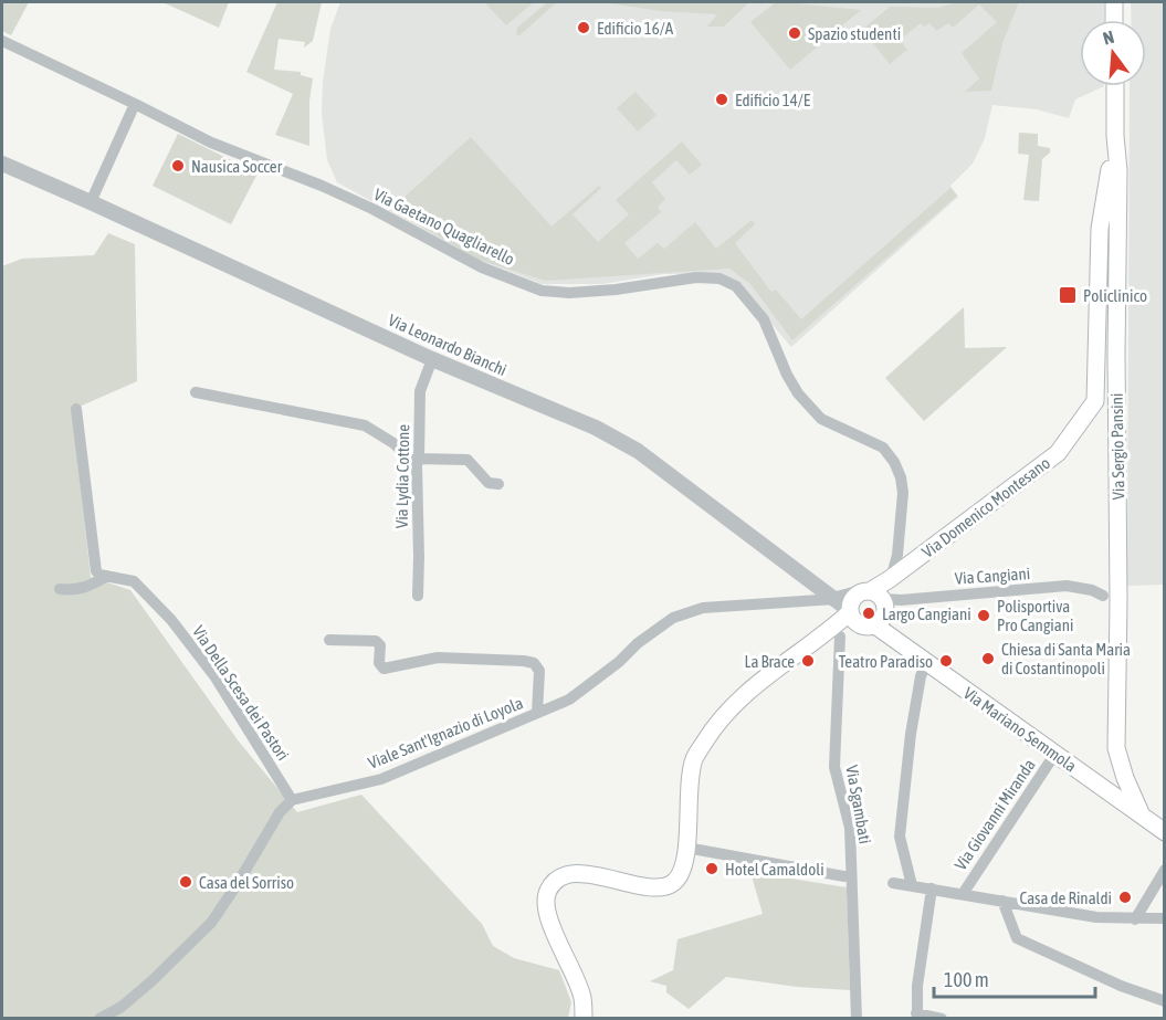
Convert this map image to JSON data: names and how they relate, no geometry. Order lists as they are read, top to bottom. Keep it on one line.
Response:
{"streets":{"main road":["Via Sergio Pansini","Via Domenico Montesano","Via Mariano Semmola"],"street":["Via Gaetano Quagliarello","Via Leonardo Bianchi","Via Lydia Cottone","Via Cangiani","Via Della Scesa dei Pastori","Viale Sant'Ignazio di Loyola","Via Sgambati","Via Giovanni Miranda"]},"crossings":[["Via Gaetano Quagliarello","Via Domenico Montesano"],["Via Leonardo Bianchi","Via Lydia Cottone"],["Via Leonardo Bianchi","Via Domenico Montesano"],["Via Leonardo Bianchi","Via Cangiani"],["Via Leonardo Bianchi","Via Mariano Semmola"],["Via Leonardo Bianchi","Viale Sant'Ignazio di Loyola"],["Via Sergio Pansini","Via Domenico Montesano"],["Via Sergio Pansini","Via Mariano Semmola"],["Via Domenico Montesano","Via Cangiani"],["Via Domenico Montesano","Via Mariano Semmola"],["Via Domenico Montesano","Viale Sant'Ignazio di Loyola"],["Via Cangiani","Via Mariano Semmola"],["Via Della Scesa dei Pastori","Viale Sant'Ignazio di Loyola"],["Via Mariano Semmola","Via Giovanni Miranda"]],"places":{"other":["Edificio 16/A","Spazio studenti","Edificio 14/E","Nausica Soccer","Largo Cangiani","Polisportiva Pro Cangiani","Chiesa di Santa Maria di Costantinopoli","La Brace","Teatro Paradiso","Hotel Camaldoli","Casa del Sorriso","Casa de Rinaldi"],"transit":["Policlinico"]},"scale_bar":"100 m","north":"top"}
